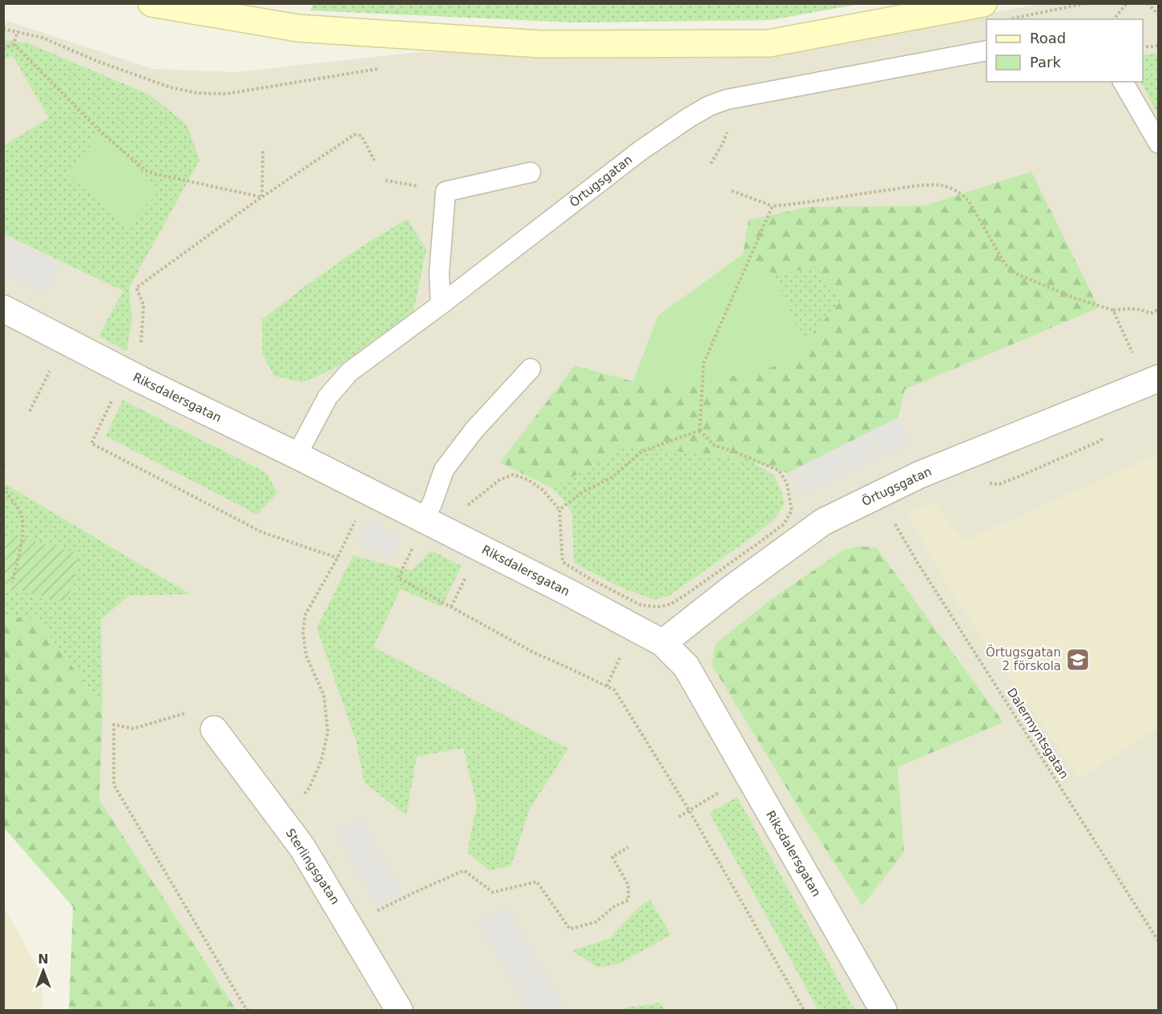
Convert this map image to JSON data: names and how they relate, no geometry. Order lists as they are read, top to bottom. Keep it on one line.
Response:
{"streets":{"street":["Örtugsgatan","Riksdalersgatan","Sterlingsgatan"],"path":["Dalermyntsgatan"]},"crossings":[["Örtugsgatan","Riksdalersgatan"]],"places":{"school or university":["Örtugsgatan 2 förskola"]},"legend":["Road","Park"],"north":"top"}
